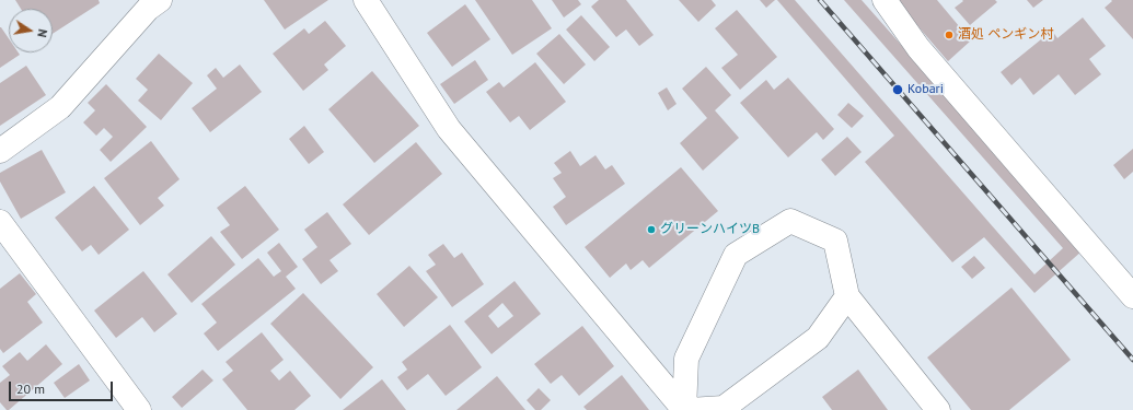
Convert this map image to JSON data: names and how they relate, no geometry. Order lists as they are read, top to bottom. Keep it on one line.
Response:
{"places":["酒処 ペンギン村","Kobari","グリーンハイツB"],"scale_bar":"20 m","north":"right"}
